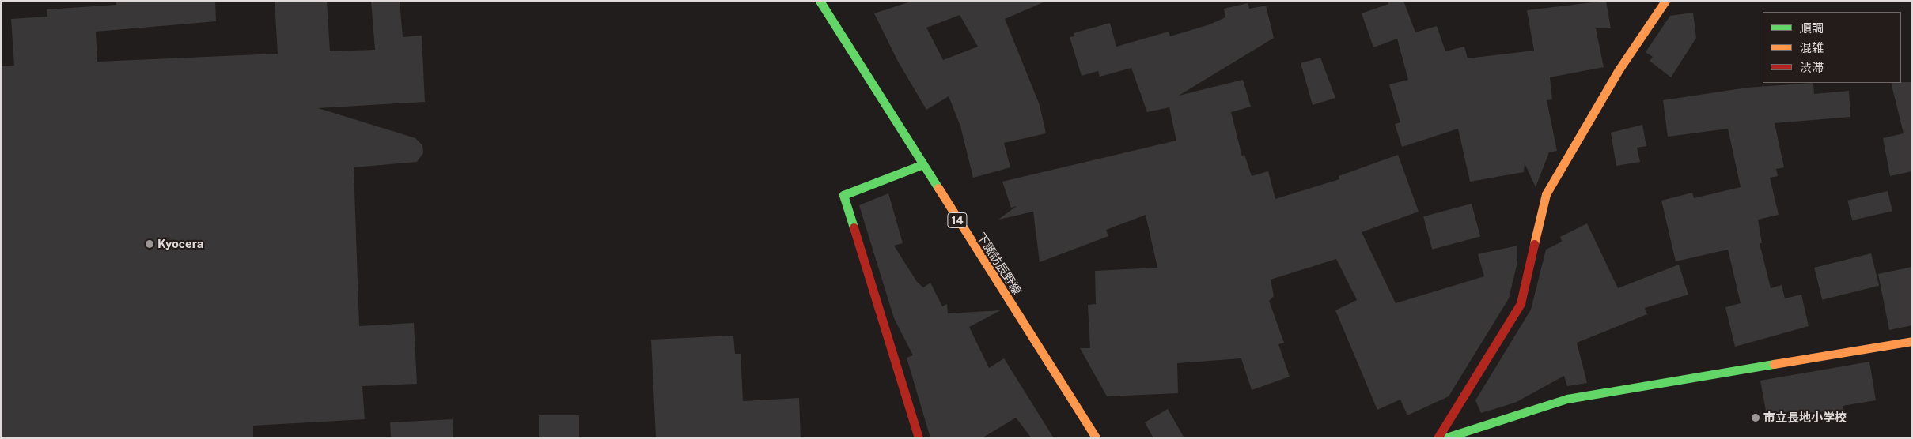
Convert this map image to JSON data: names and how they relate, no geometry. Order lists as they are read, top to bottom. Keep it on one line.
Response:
{"streets":{"street":["14","下諏訪辰野線"]},"places":["Kyocera","市立長地小学校"],"legend":["順調","混雑","渋滞"]}
